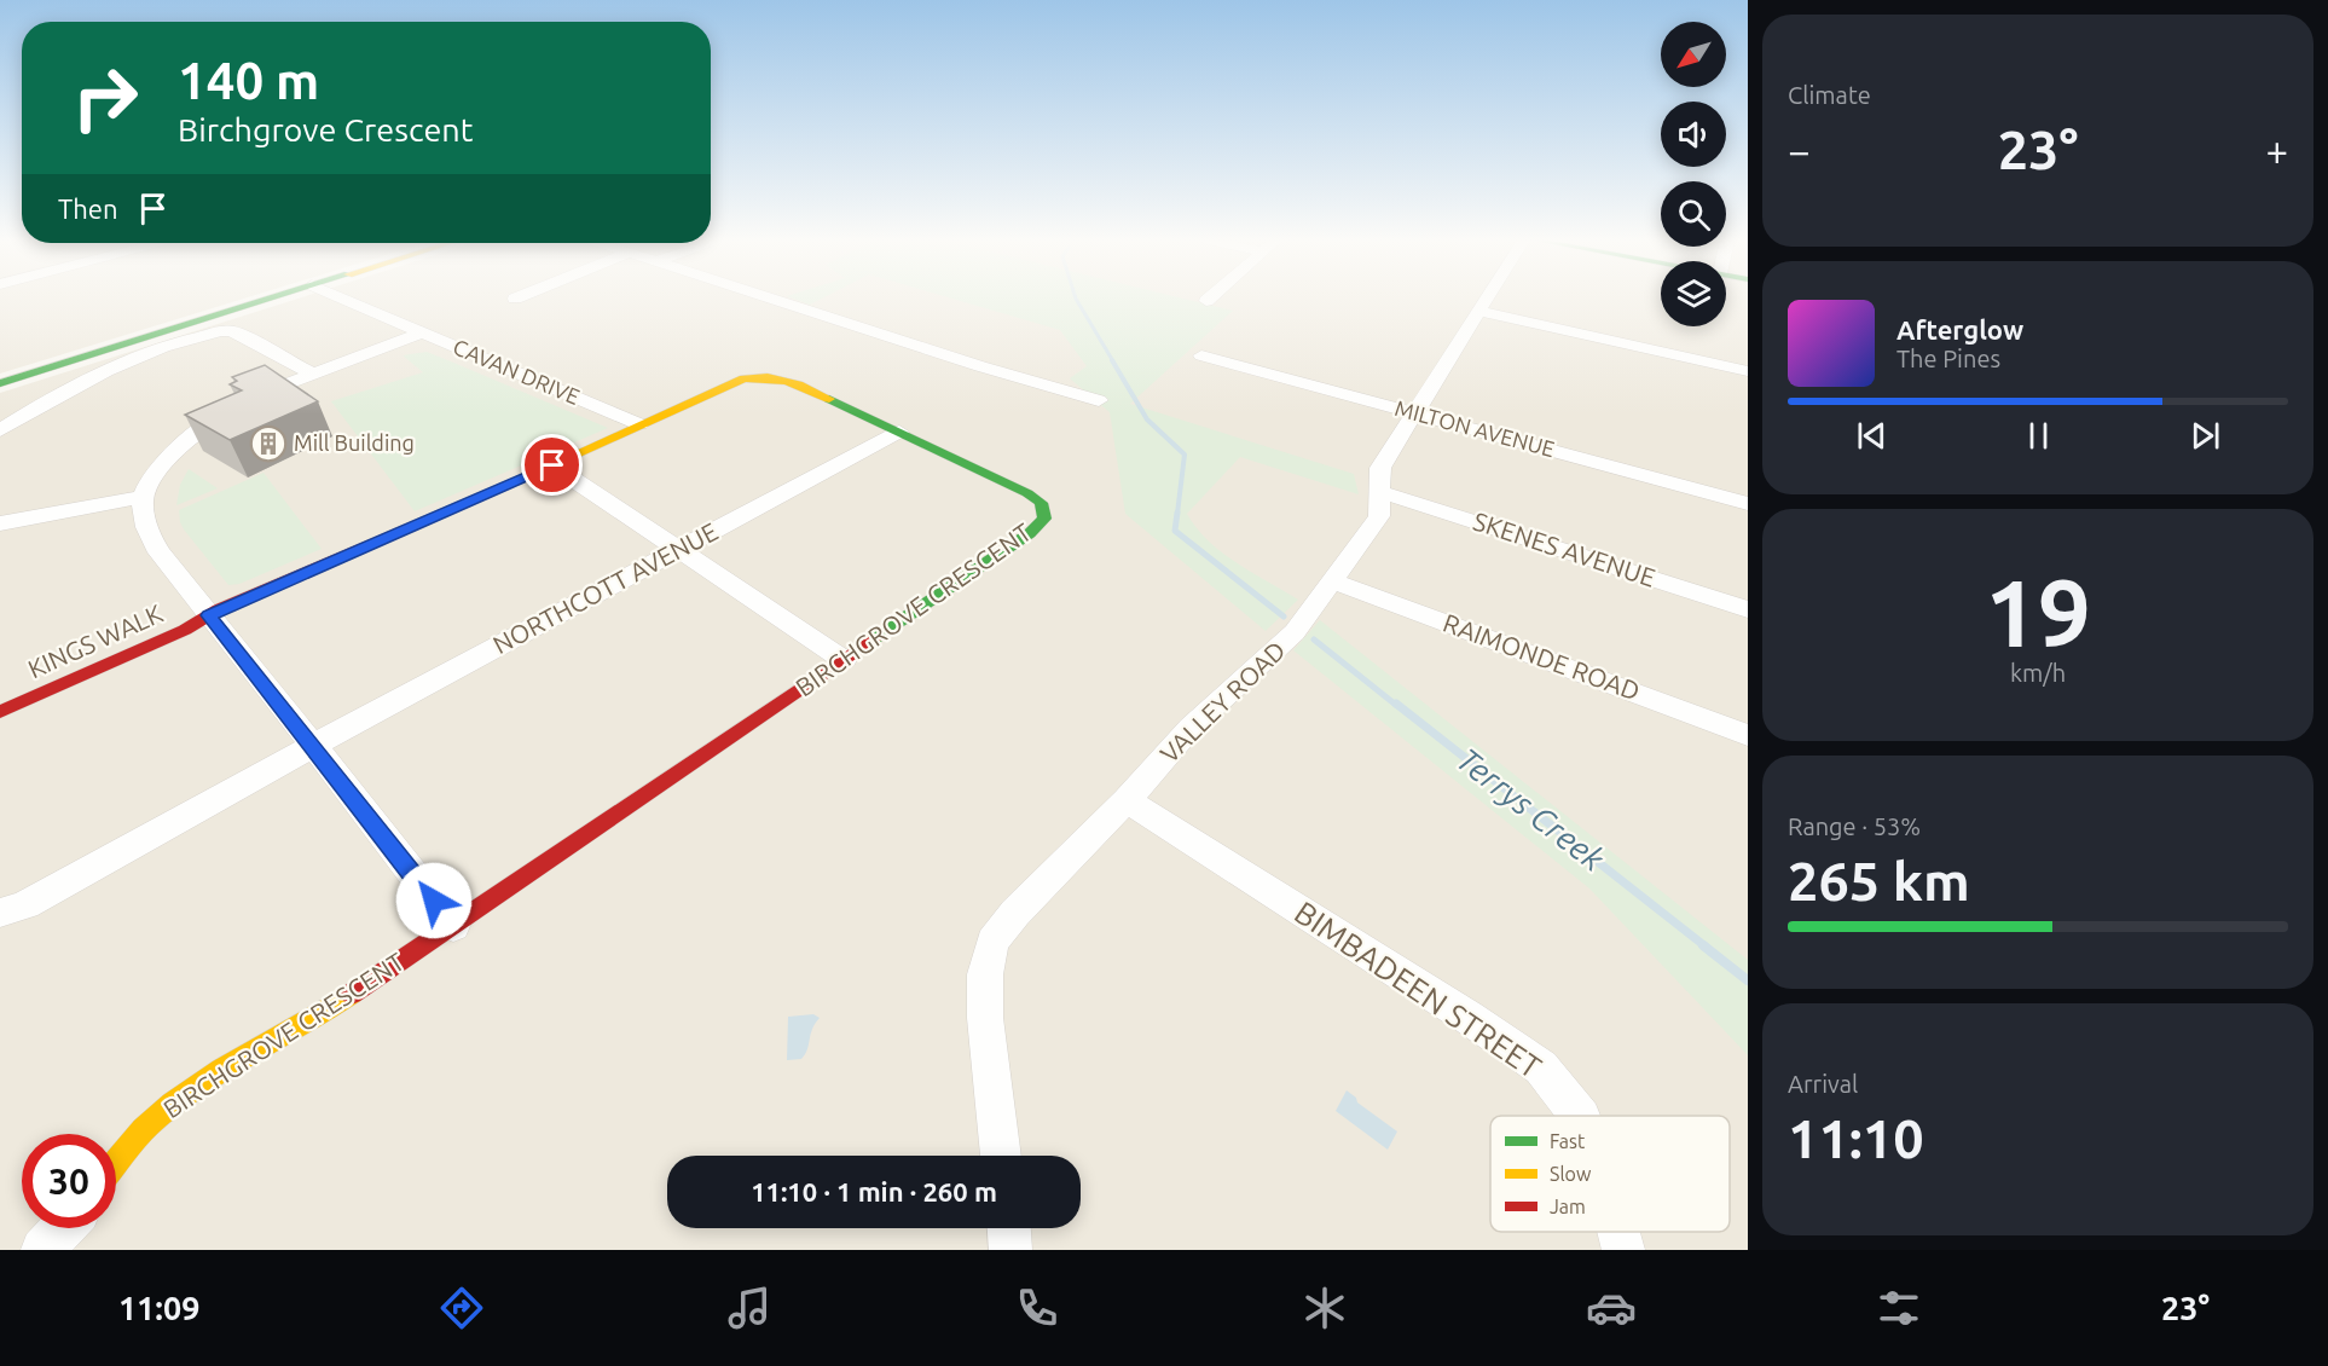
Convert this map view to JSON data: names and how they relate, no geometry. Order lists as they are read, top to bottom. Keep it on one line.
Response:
{"streets":{"street":["CAVAN DRIVE","MILTON AVENUE","SKENES AVENUE","NORTHCOTT AVENUE","BIRCHGROVE CRESCENT","KINGS WALK","RAIMONDE ROAD","VALLEY ROAD","BIMBADEEN STREET"]},"crossings":[["CAVAN DRIVE","BIRCHGROVE CRESCENT"],["MILTON AVENUE","VALLEY ROAD"],["SKENES AVENUE","VALLEY ROAD"],["NORTHCOTT AVENUE","BIRCHGROVE CRESCENT"],["BIRCHGROVE CRESCENT","KINGS WALK"],["RAIMONDE ROAD","VALLEY ROAD"],["VALLEY ROAD","BIMBADEEN STREET"]],"water":["Terrys Creek"],"places":{"building":["Mill Building"]},"legend":["Fast","Slow","Jam"],"north":"bottom left","page":{"tile":["Climate",["19","km/h"],["Range · 53%","265 km"],["Arrival","11:10"]],"turn":["140 m","Birchgrove Crescent"],"heat":["−","23°","+"],"then":"Then","song":["Afterglow","The Pines"],"limit":"30","trip":"11:10 · 1 min · 260 m","tabs":["11:09","23°"]}}
